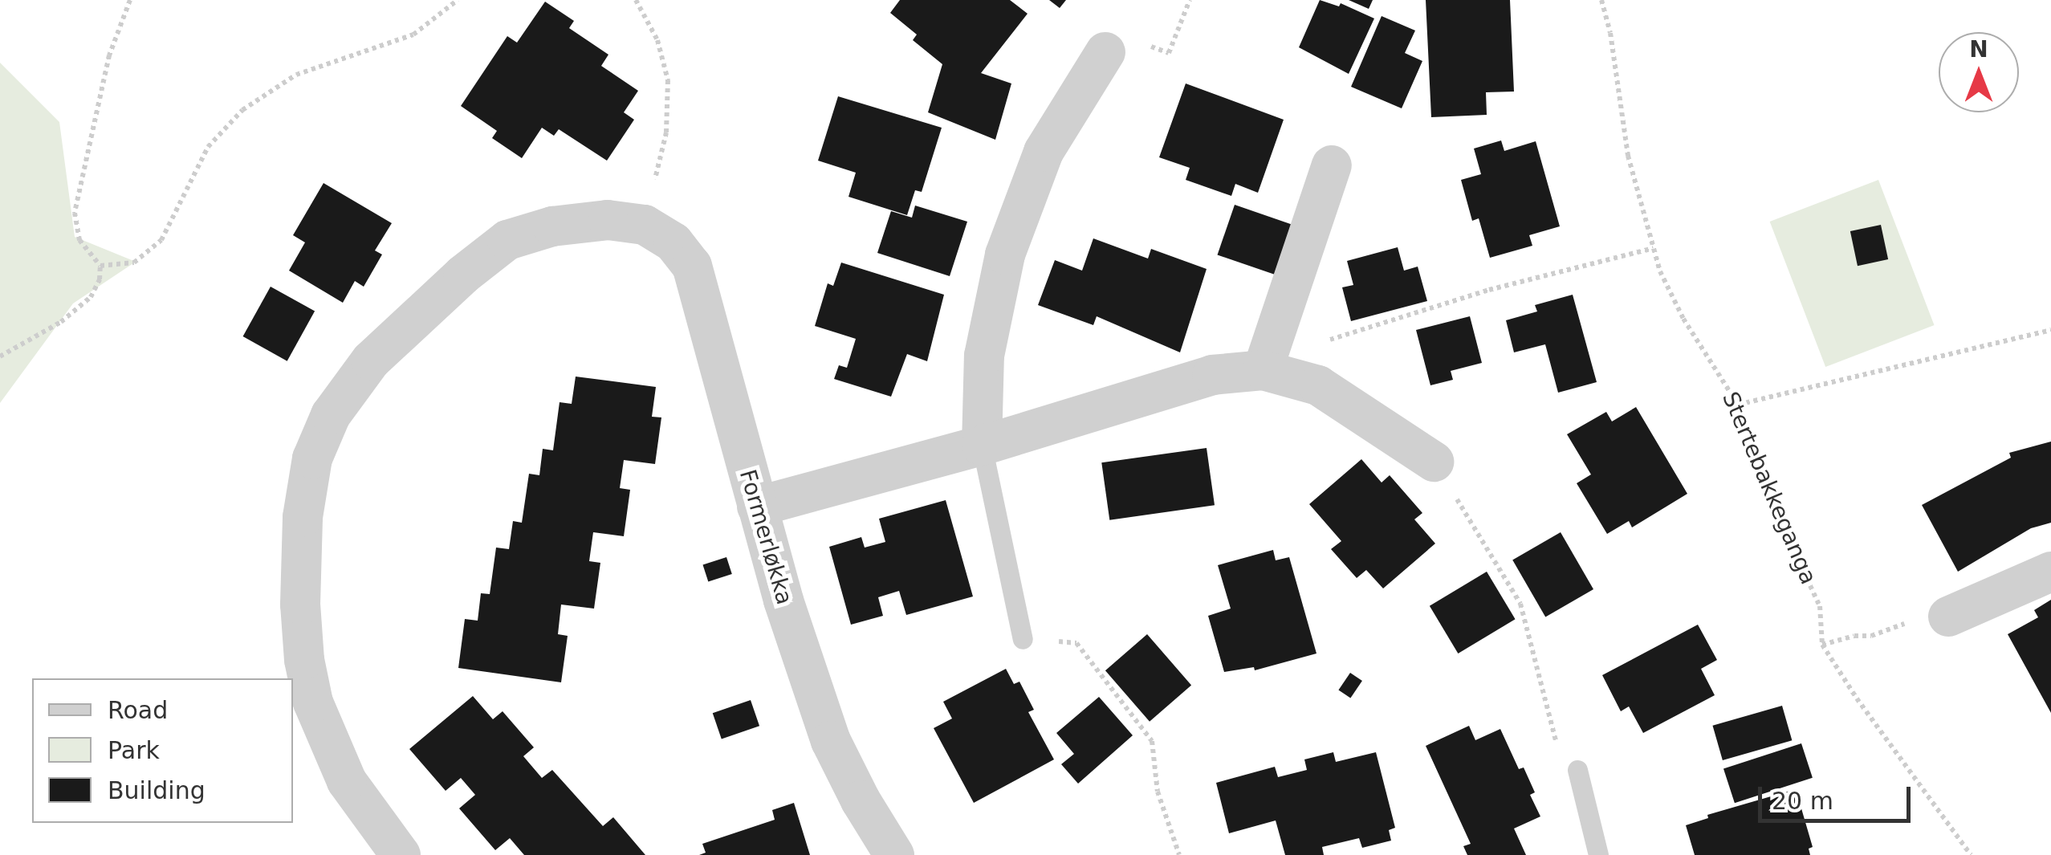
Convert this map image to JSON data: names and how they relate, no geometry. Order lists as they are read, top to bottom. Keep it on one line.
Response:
{"streets":{"street":["Formerløkka"],"path":["Stertebakkeganga"]},"legend":["Road","Park","Building"],"scale_bar":"20 m","north":"top"}
